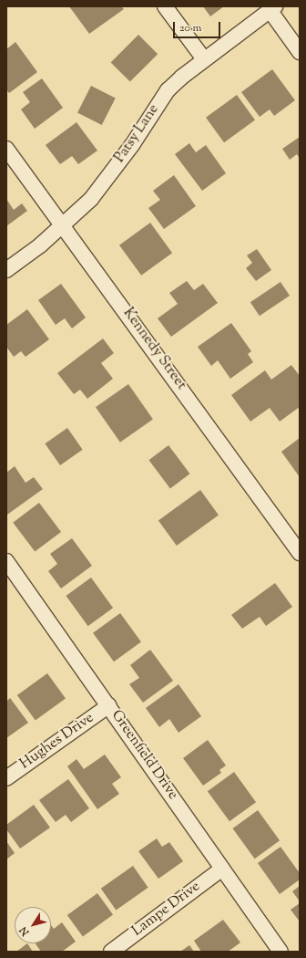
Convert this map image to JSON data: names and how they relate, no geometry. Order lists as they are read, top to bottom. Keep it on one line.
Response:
{"streets":{"street":["Patsy Lane","Kennedy Street","Hughes Drive","Greenfield Drive","Lampe Drive"]},"crossings":[["Patsy Lane","Kennedy Street"],["Hughes Drive","Greenfield Drive"],["Greenfield Drive","Lampe Drive"]],"scale_bar":"20 m","north":"bottom left"}
